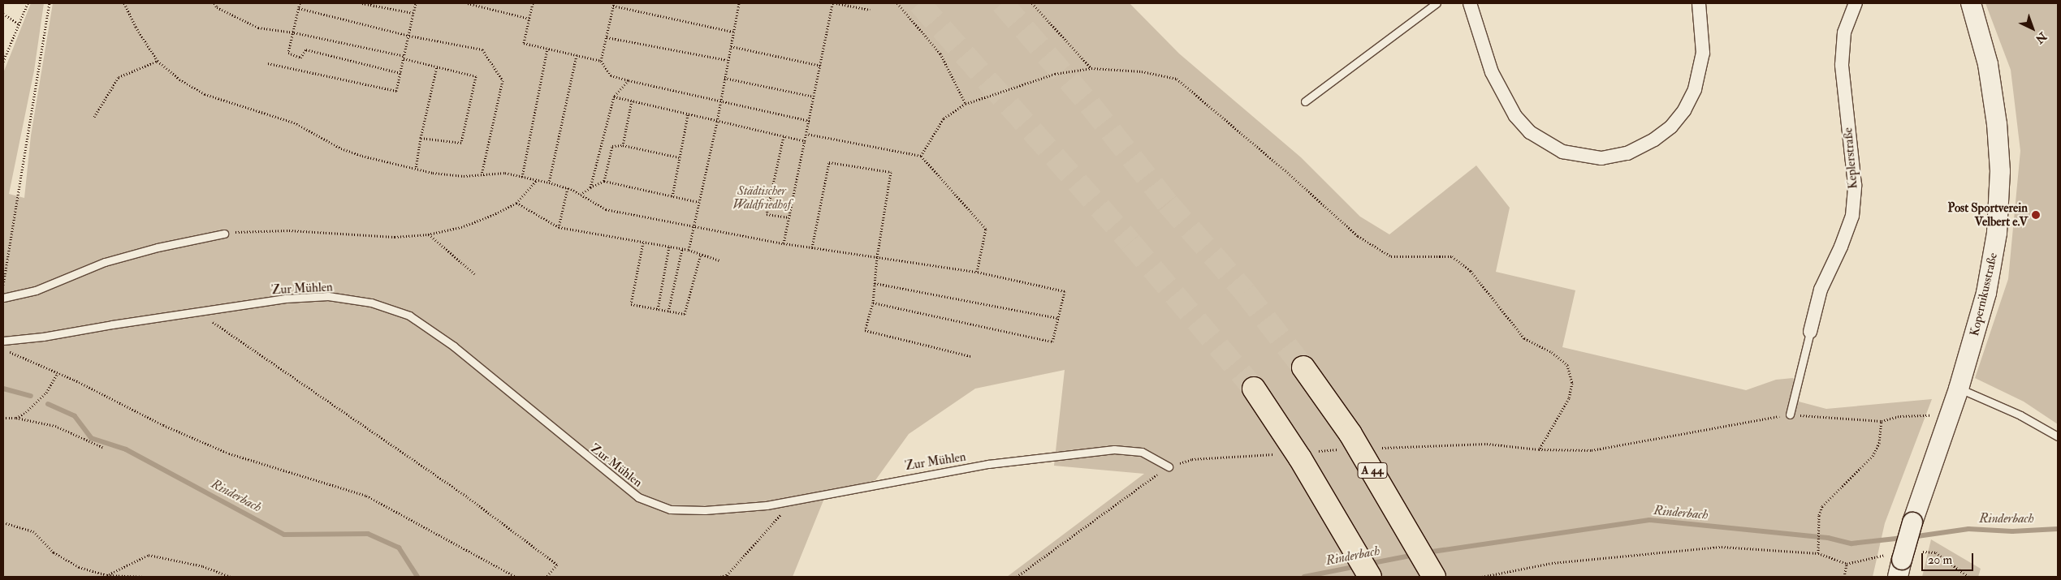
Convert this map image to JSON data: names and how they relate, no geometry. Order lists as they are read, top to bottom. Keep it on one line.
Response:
{"streets":{"highway":["A 44"],"street":["Keplerstraße","Kopernikusstraße"],"lane":["Zur Mühlen"]},"water":["Rinderbach"],"parks":["Städtischer Waldfriedhof"],"places":["Post Sportverein Velbert e.V"],"scale_bar":"20 m","north":"bottom right"}
